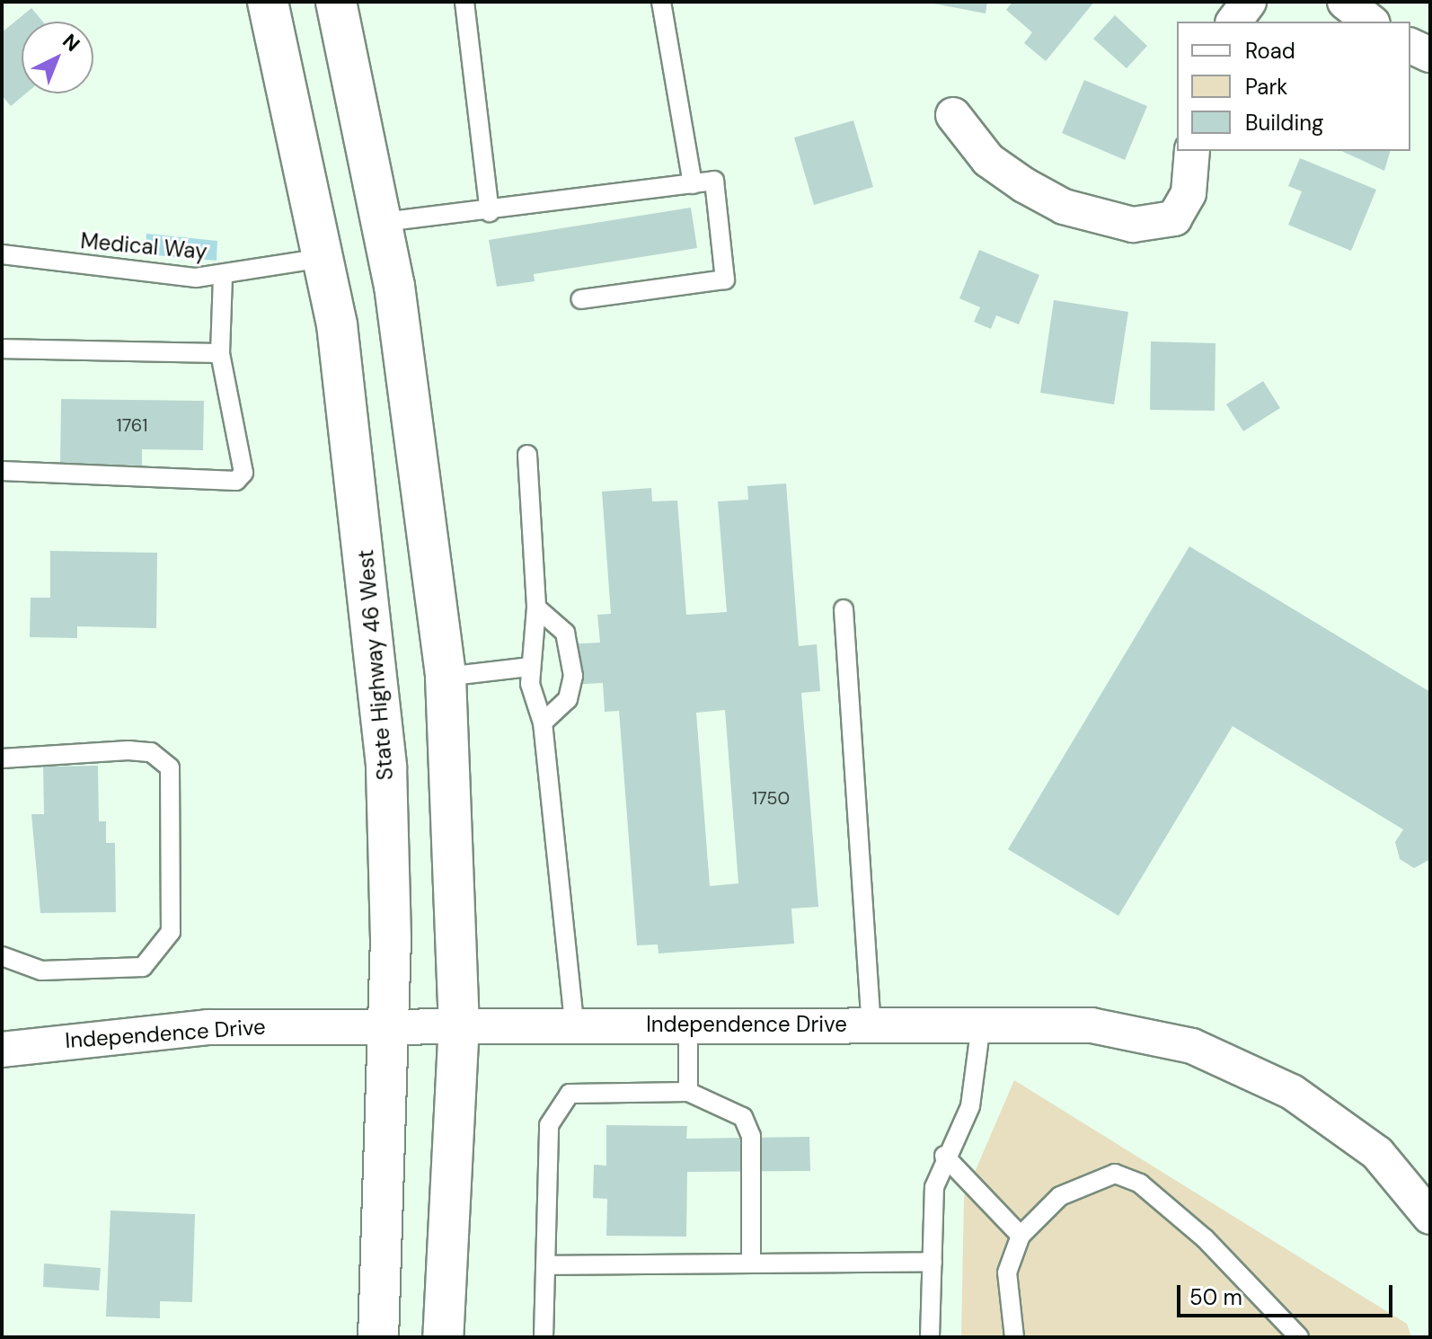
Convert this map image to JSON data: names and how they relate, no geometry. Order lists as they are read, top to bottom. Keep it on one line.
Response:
{"streets":{"main road":["State Highway 46 West"],"street":["Independence Drive"],"lane":["Medical Way"]},"crossings":[["Medical Way","State Highway 46 West"],["State Highway 46 West","Independence Drive"]],"house_numbers":["1761","1750"],"legend":["Road","Park","Building"],"scale_bar":"50 m","north":"top right"}
